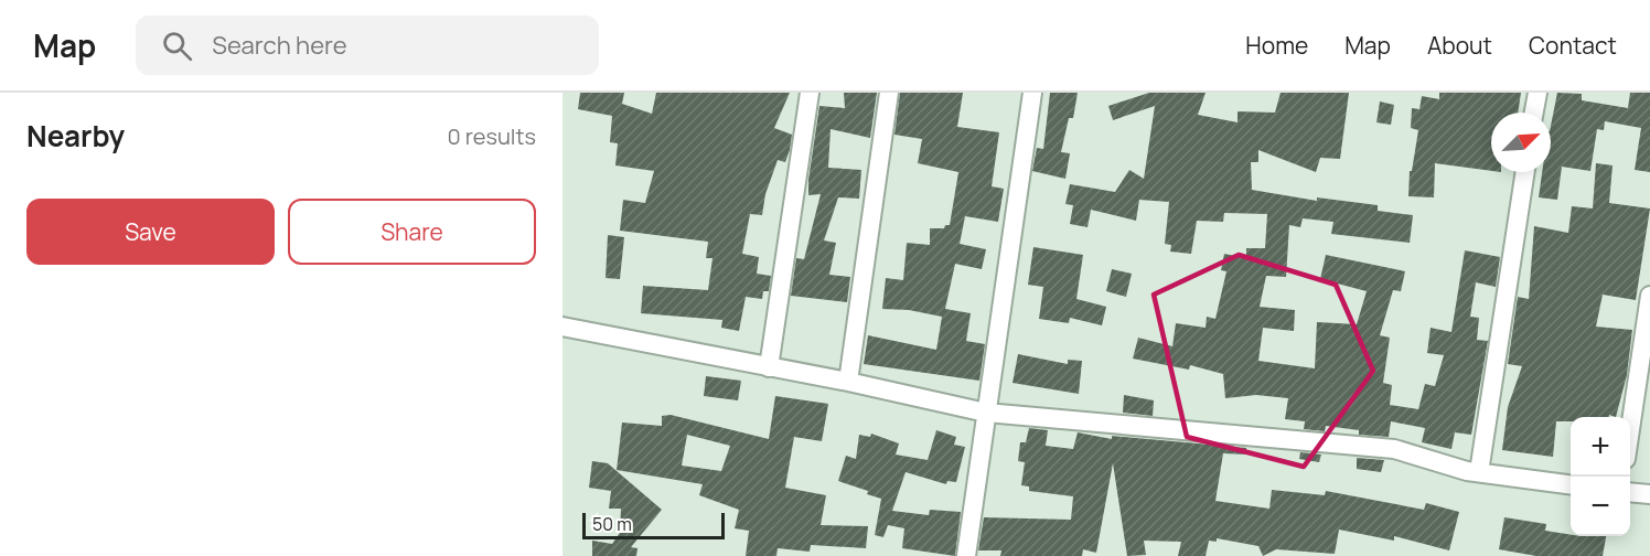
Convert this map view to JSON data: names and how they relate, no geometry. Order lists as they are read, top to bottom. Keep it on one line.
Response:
{"scale_bar":"50 m","north":"top right","page":{"header":"Map","search":"Search here","nav":["Home","Map","About","Contact"],"heading":["Nearby","0 results"],"buttons":["Save","Share"],"map_buttons":["+","−"],"scale":"50 m"}}
